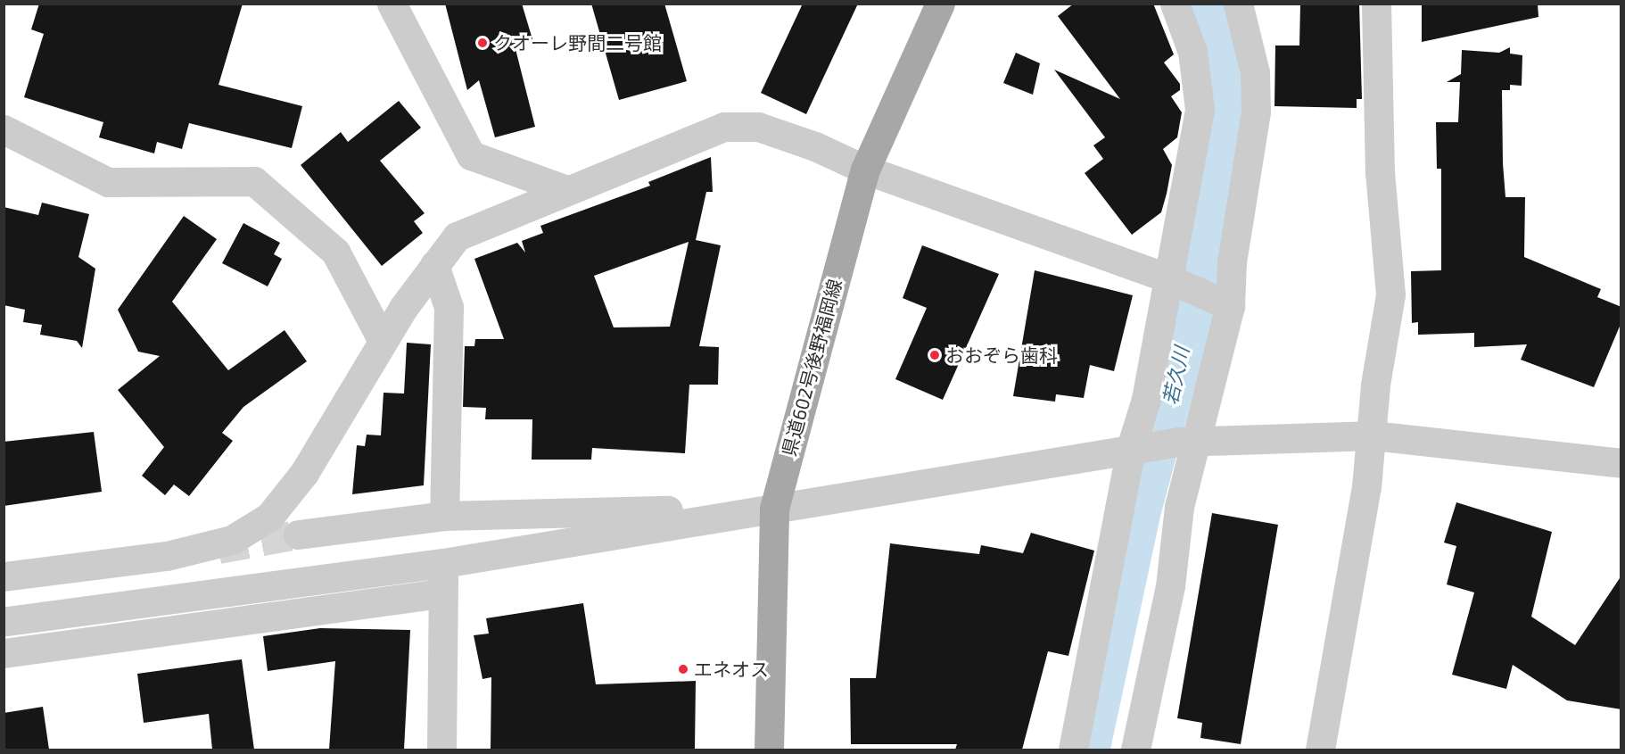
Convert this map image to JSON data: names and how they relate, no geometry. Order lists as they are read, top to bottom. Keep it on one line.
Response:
{"streets":{"main road":["県道602号後野福岡線"]},"water":["若久川"],"places":["クオーレ野間二号館","おおぞら歯科","エネオス"]}
